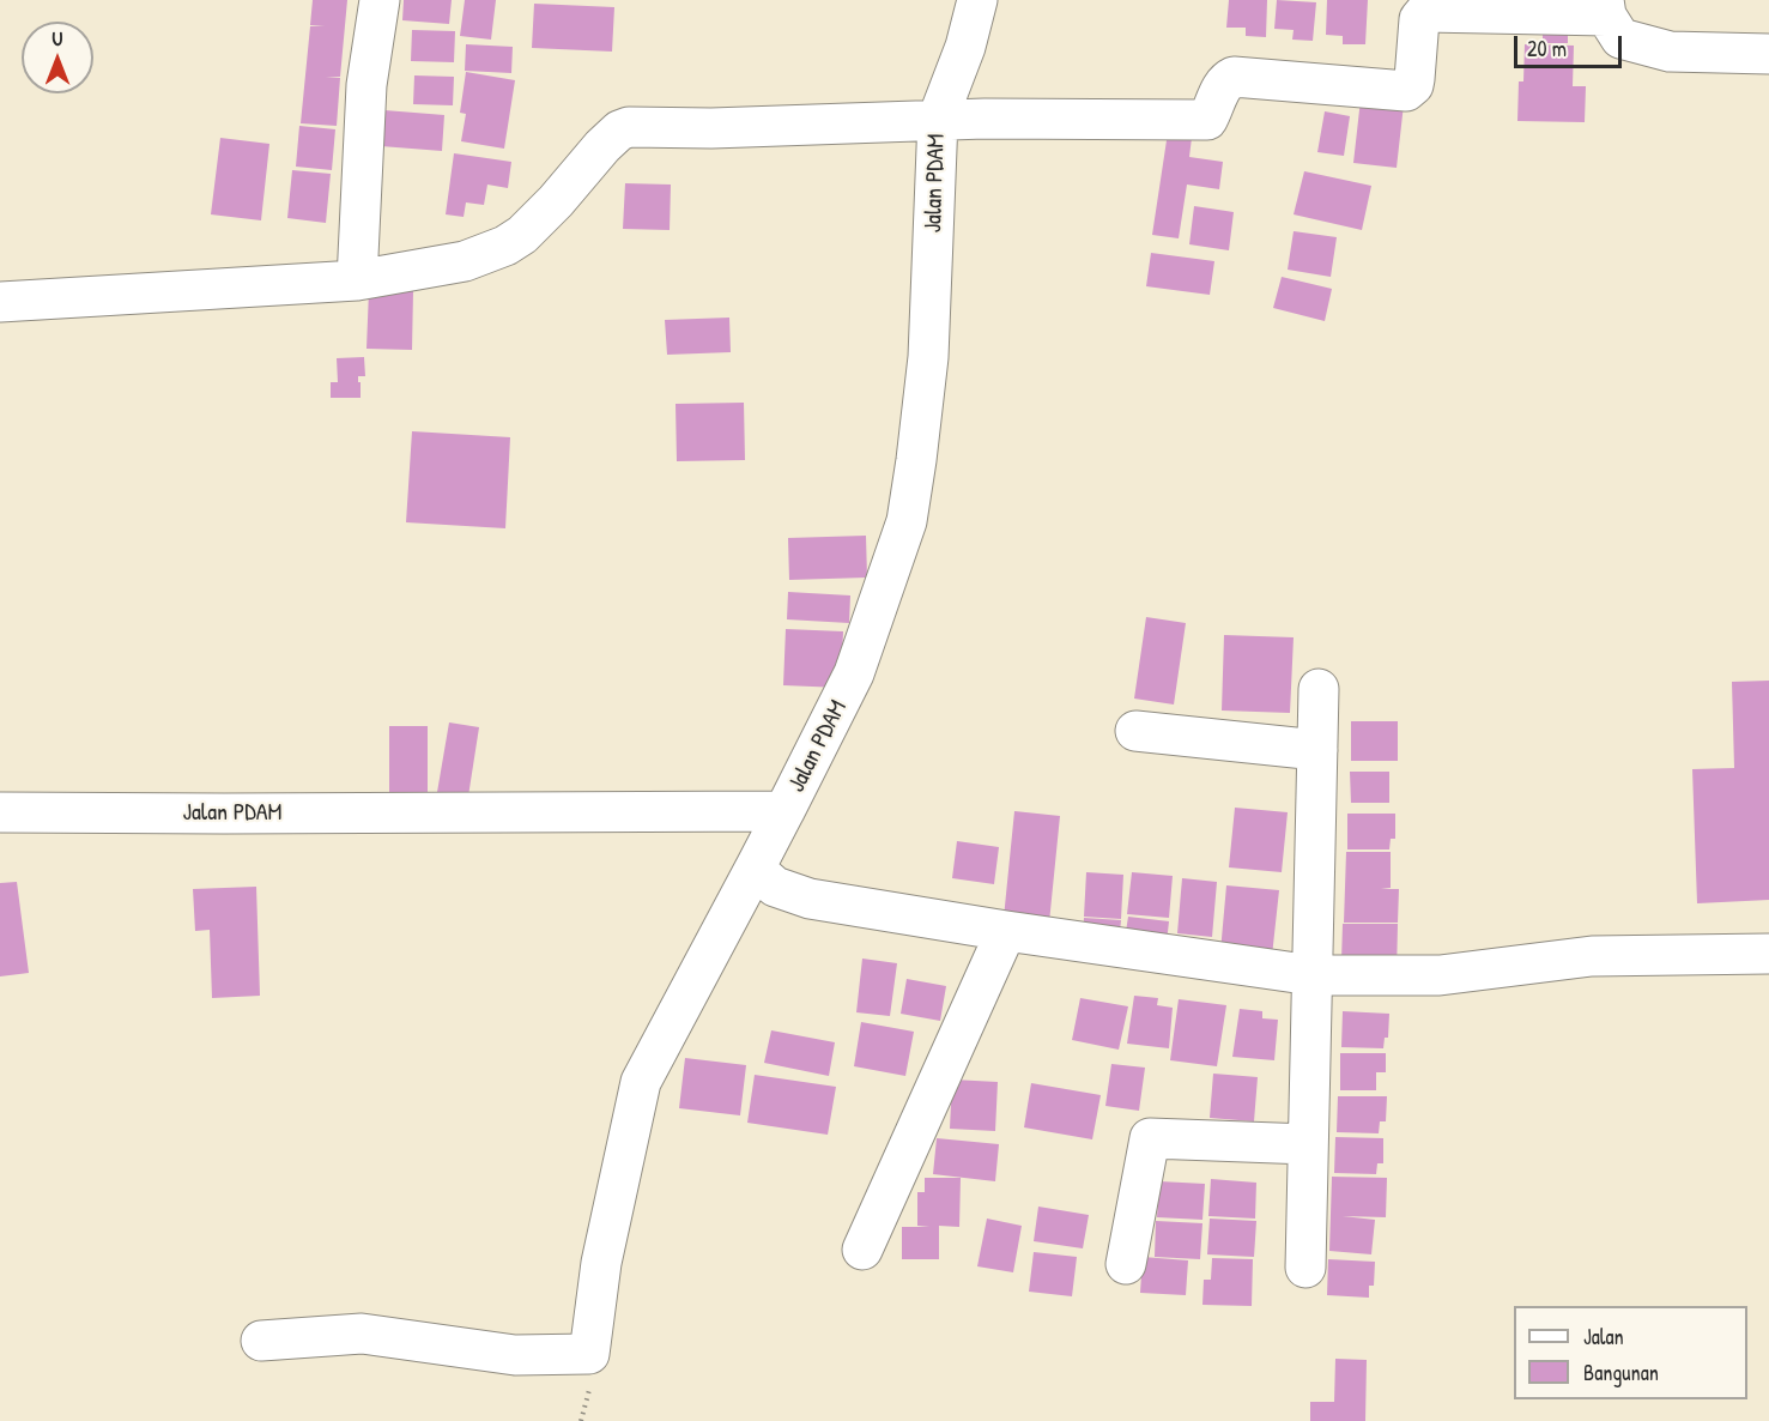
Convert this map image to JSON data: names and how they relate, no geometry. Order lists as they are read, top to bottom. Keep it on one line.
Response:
{"streets":{"street":["Jalan PDAM"]},"legend":["Jalan","Bangunan"],"scale_bar":"20 m","north":"top"}
